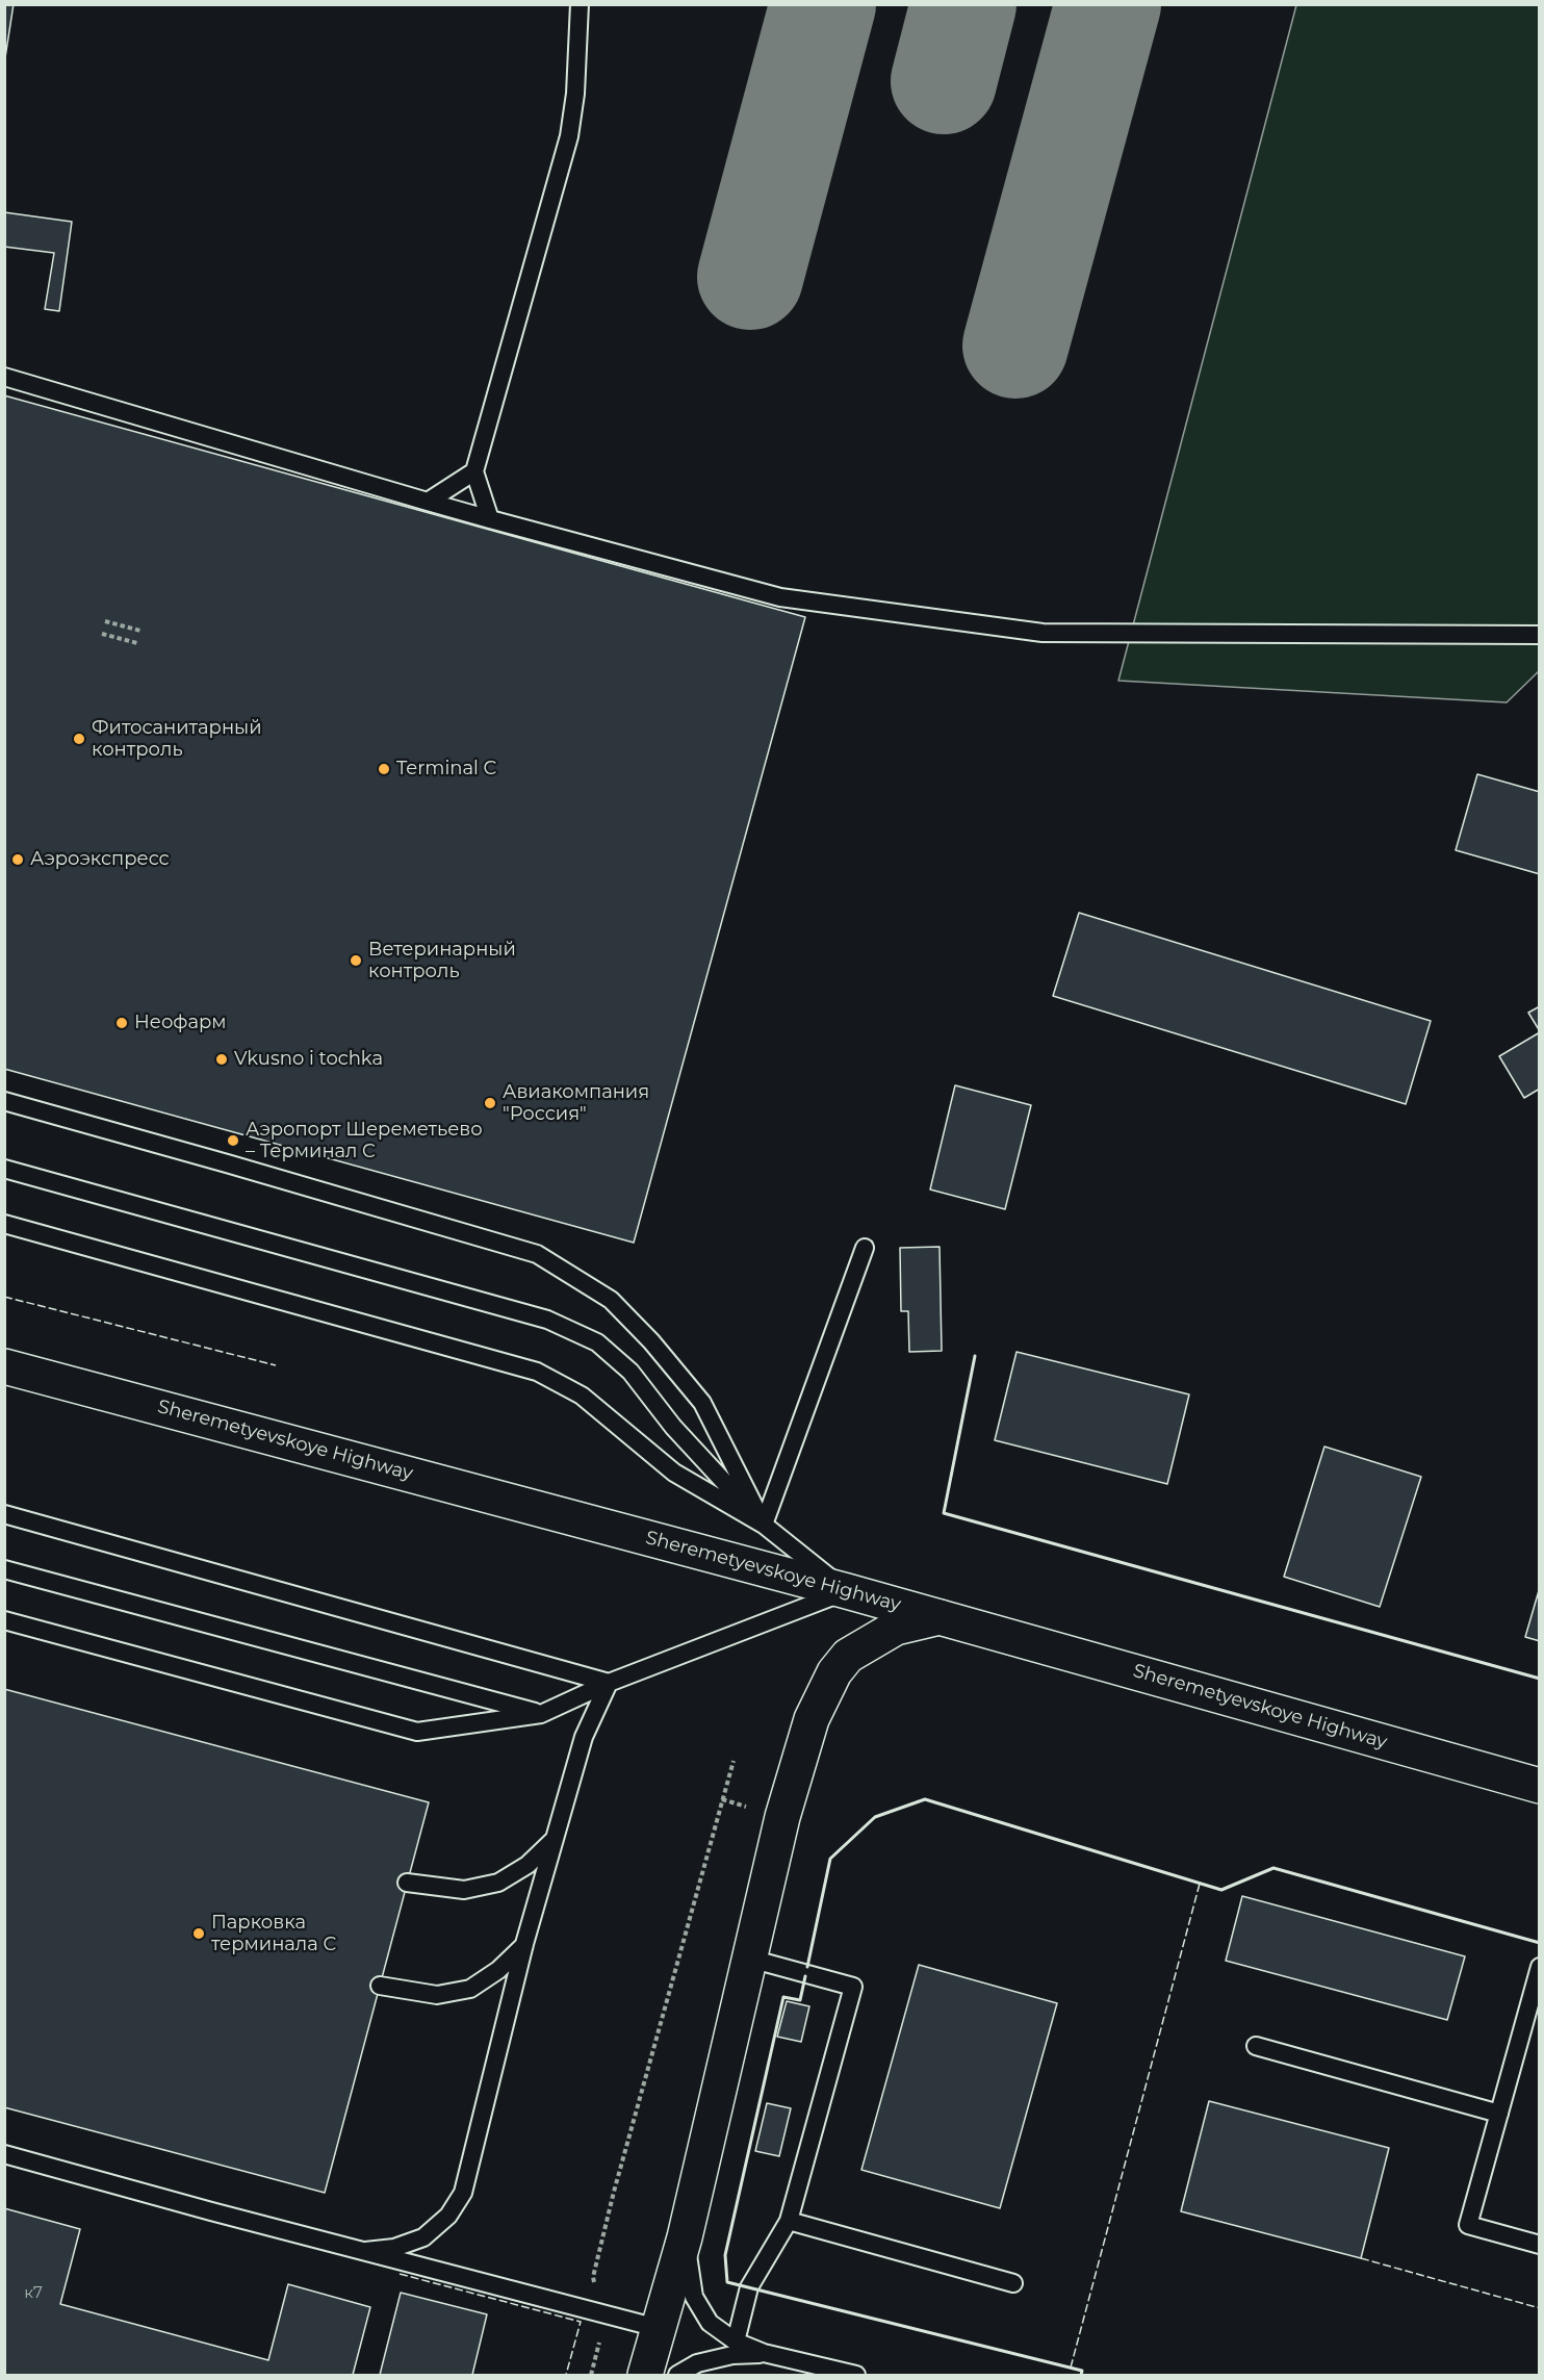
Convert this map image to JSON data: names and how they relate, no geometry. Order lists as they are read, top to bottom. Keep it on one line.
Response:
{"streets":{"main road":["Sheremetyevskoye Highway"]},"places":["Фитосанитарный контроль","Terminal C","Аэроэкспресс","Ветеринарный контроль","Неофарм","Vkusno i tochka","Авиакомпания \"Россия\"","Аэропорт Шереметьево – Терминал C","Парковка терминала C"],"house_numbers":["к7"]}
